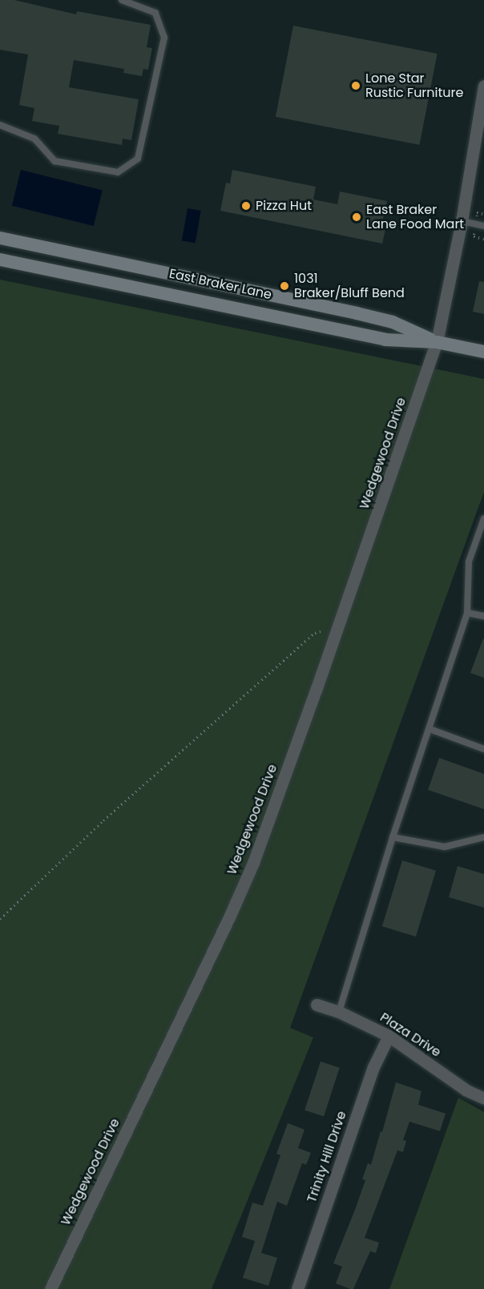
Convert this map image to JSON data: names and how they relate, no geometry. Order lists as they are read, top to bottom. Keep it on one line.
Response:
{"streets":{"main road":["East Braker Lane"],"street":["Wedgewood Drive","Plaza Drive","Trinity Hill Drive"]},"crossings":[["East Braker Lane","Wedgewood Drive"],["Plaza Drive","Trinity Hill Drive"]],"places":["Lone Star Rustic Furniture","Pizza Hut","East Braker Lane Food Mart","1031 Braker/Bluff Bend"]}
